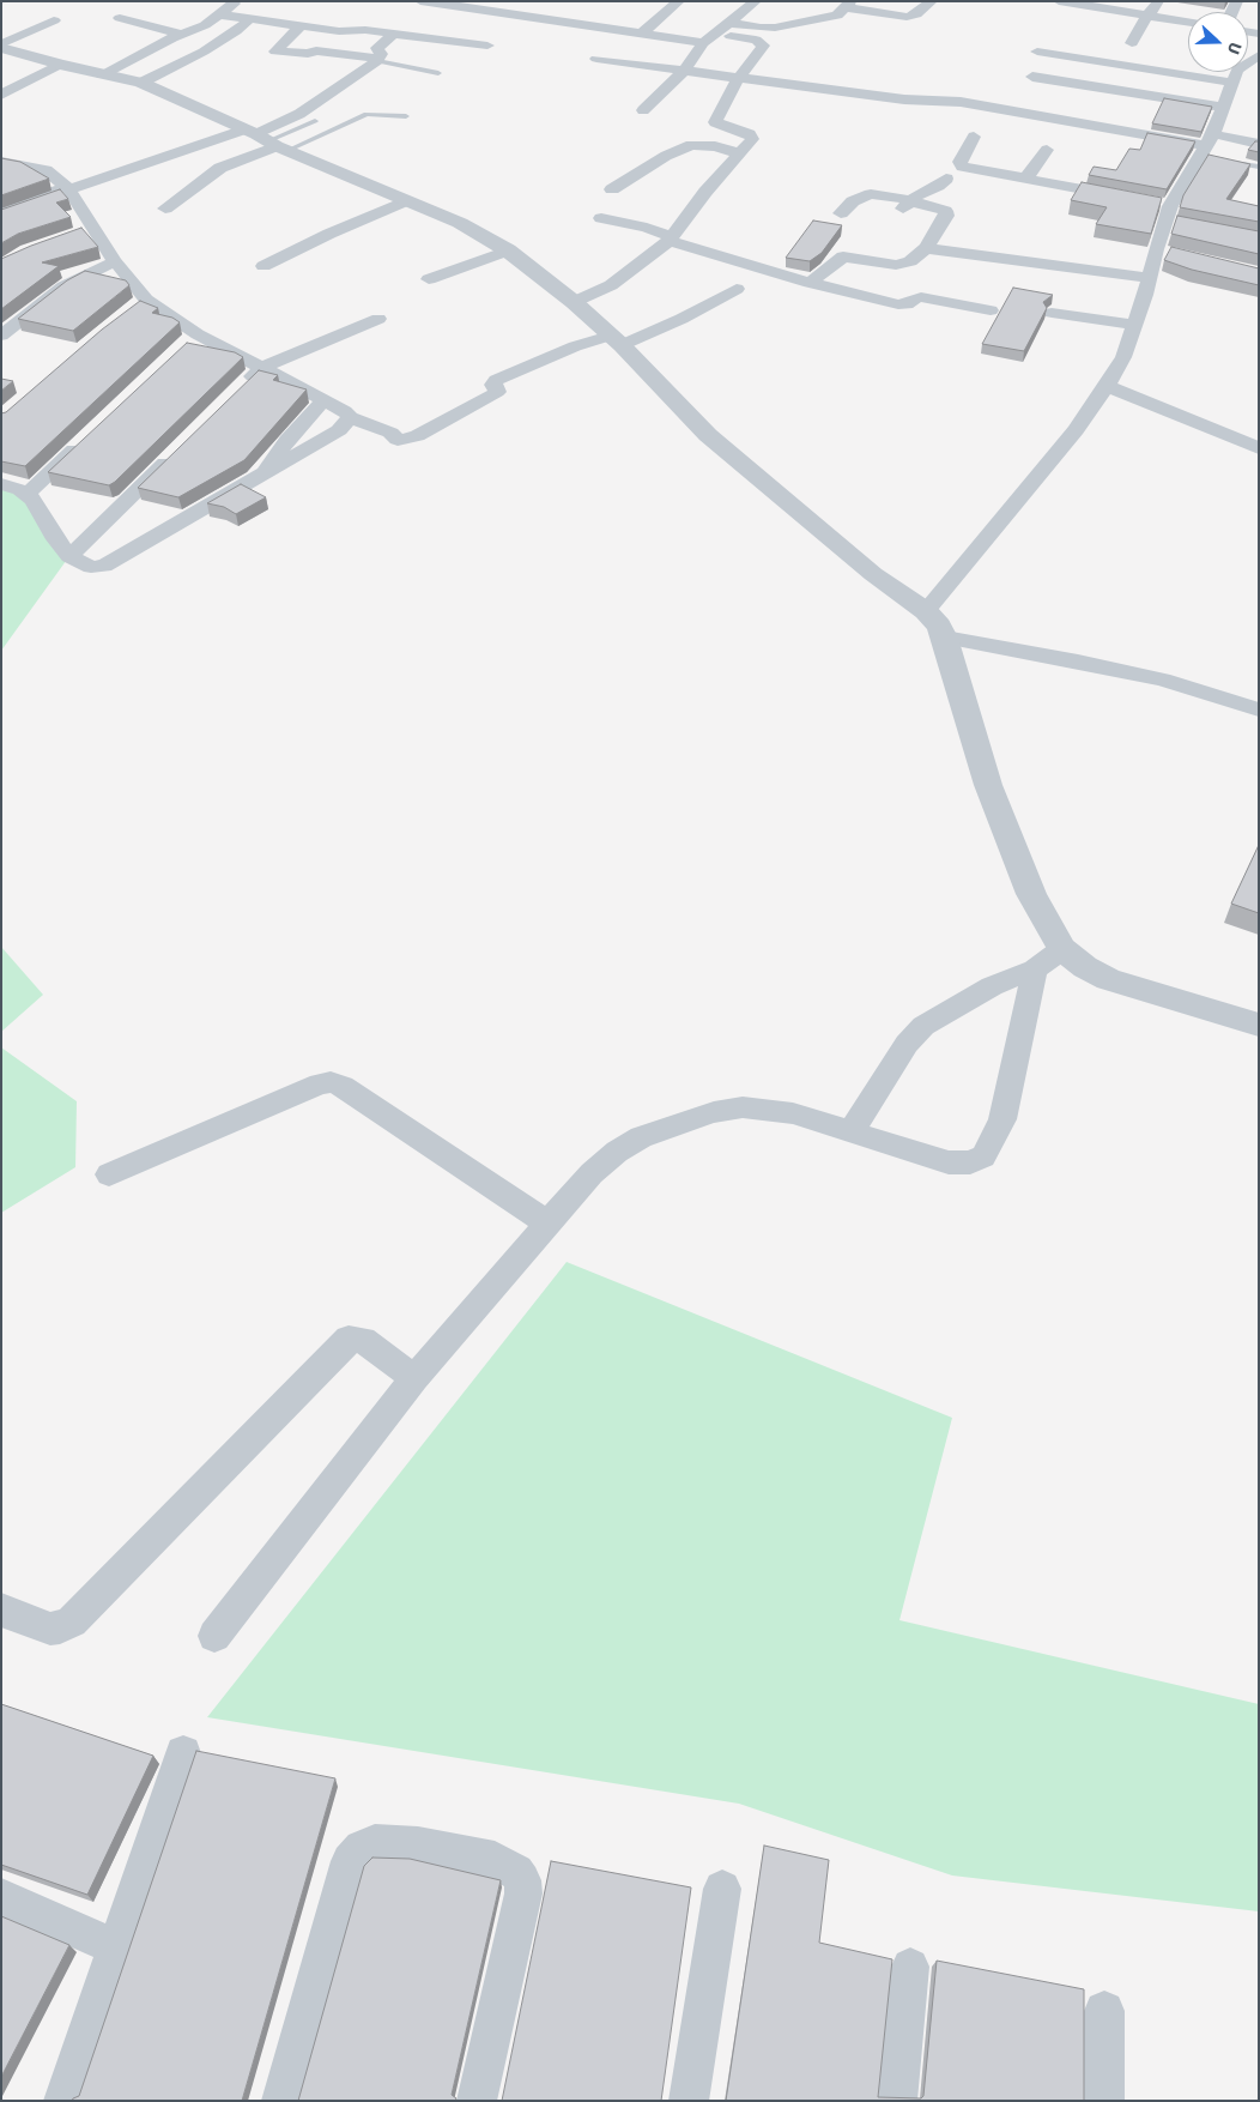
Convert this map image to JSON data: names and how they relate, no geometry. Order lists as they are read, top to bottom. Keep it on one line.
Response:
{"north":"right"}
